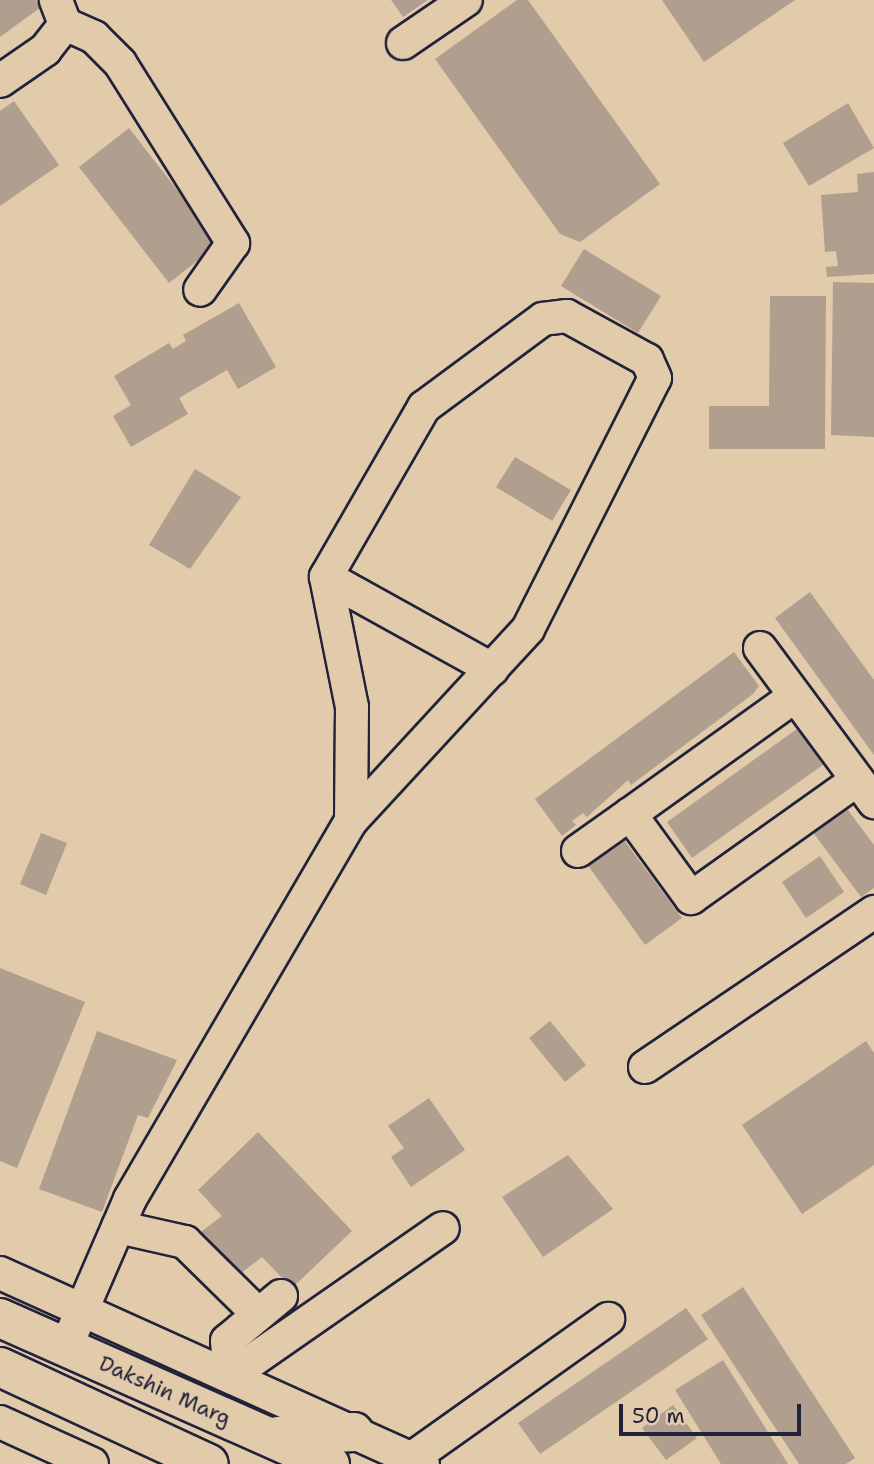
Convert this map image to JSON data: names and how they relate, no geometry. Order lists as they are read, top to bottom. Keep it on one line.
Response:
{"streets":{"highway":["Dakshin Marg"]},"scale_bar":"50 m"}
